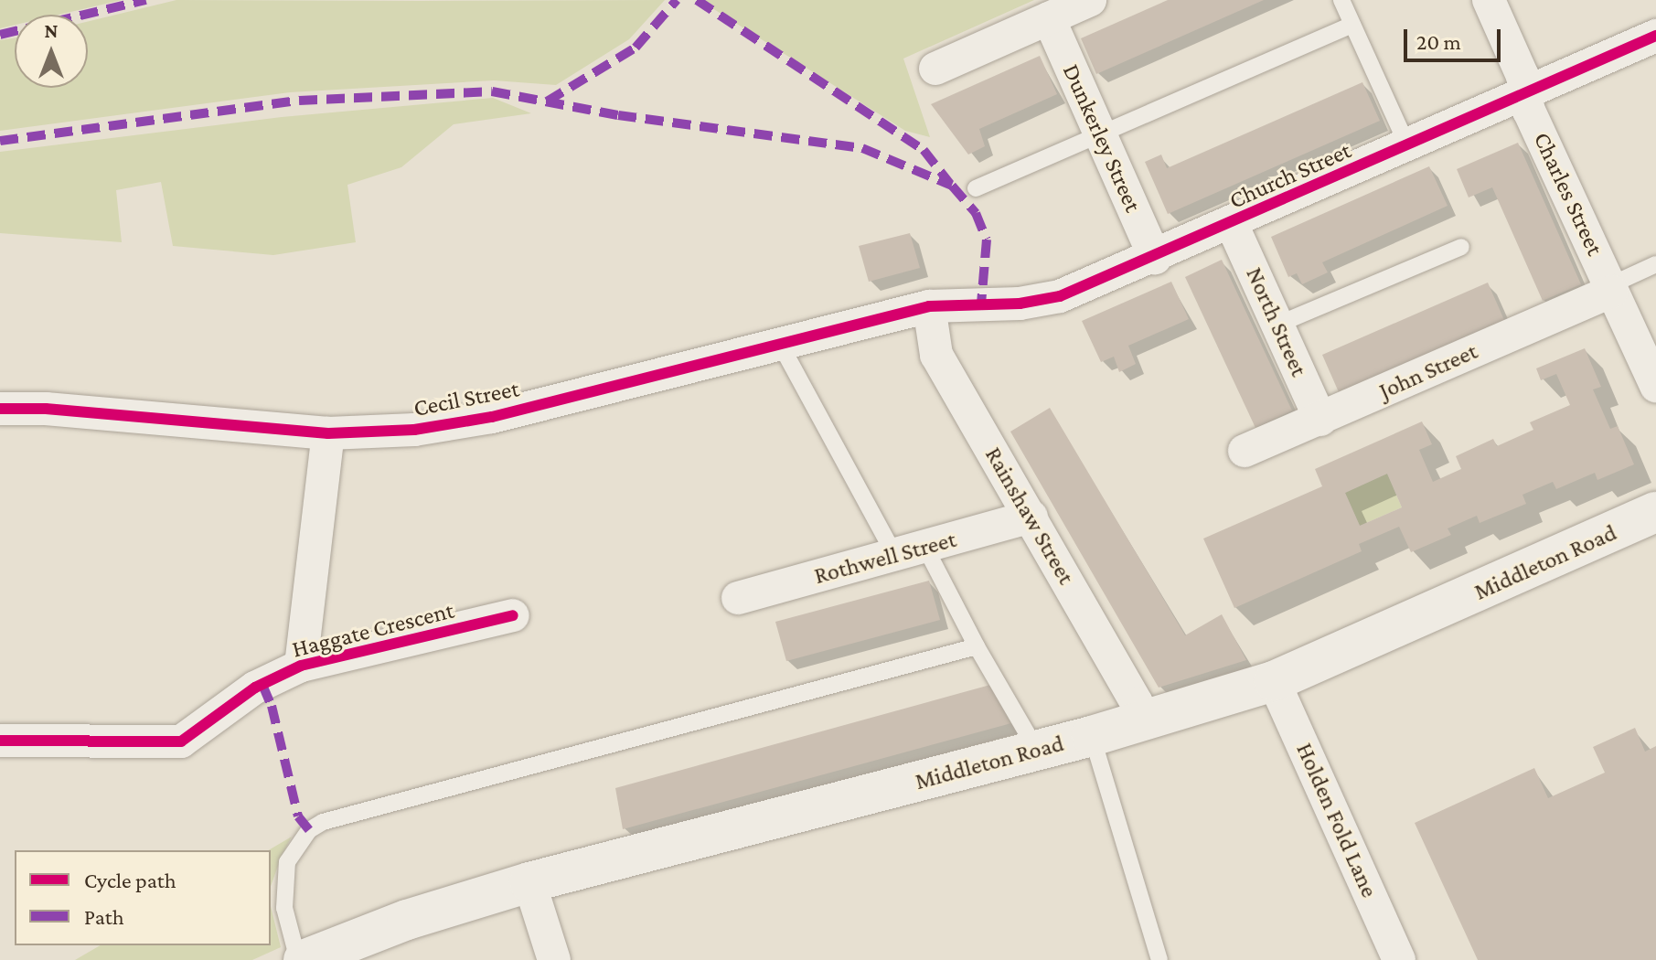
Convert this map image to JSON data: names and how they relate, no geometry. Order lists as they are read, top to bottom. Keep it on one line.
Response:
{"streets":{"main road":["Middleton Road"],"street":["Dunkerley Street","Church Street","Charles Street","North Street","John Street","Cecil Street","Rainshaw Street","Rothwell Street","Haggate Crescent","Holden Fold Lane"]},"crossings":[["Dunkerley Street","Church Street"],["Church Street","Charles Street"],["Church Street","North Street"],["Church Street","Cecil Street"],["Church Street","Rainshaw Street"],["Charles Street","John Street"],["North Street","John Street"],["Cecil Street","Rainshaw Street"],["Cecil Street","Haggate Crescent"],["Rainshaw Street","Rothwell Street"],["Rainshaw Street","Middleton Road"],["Middleton Road","Holden Fold Lane"]],"legend":["Cycle path","Path"],"scale_bar":"20 m","north":"top"}
